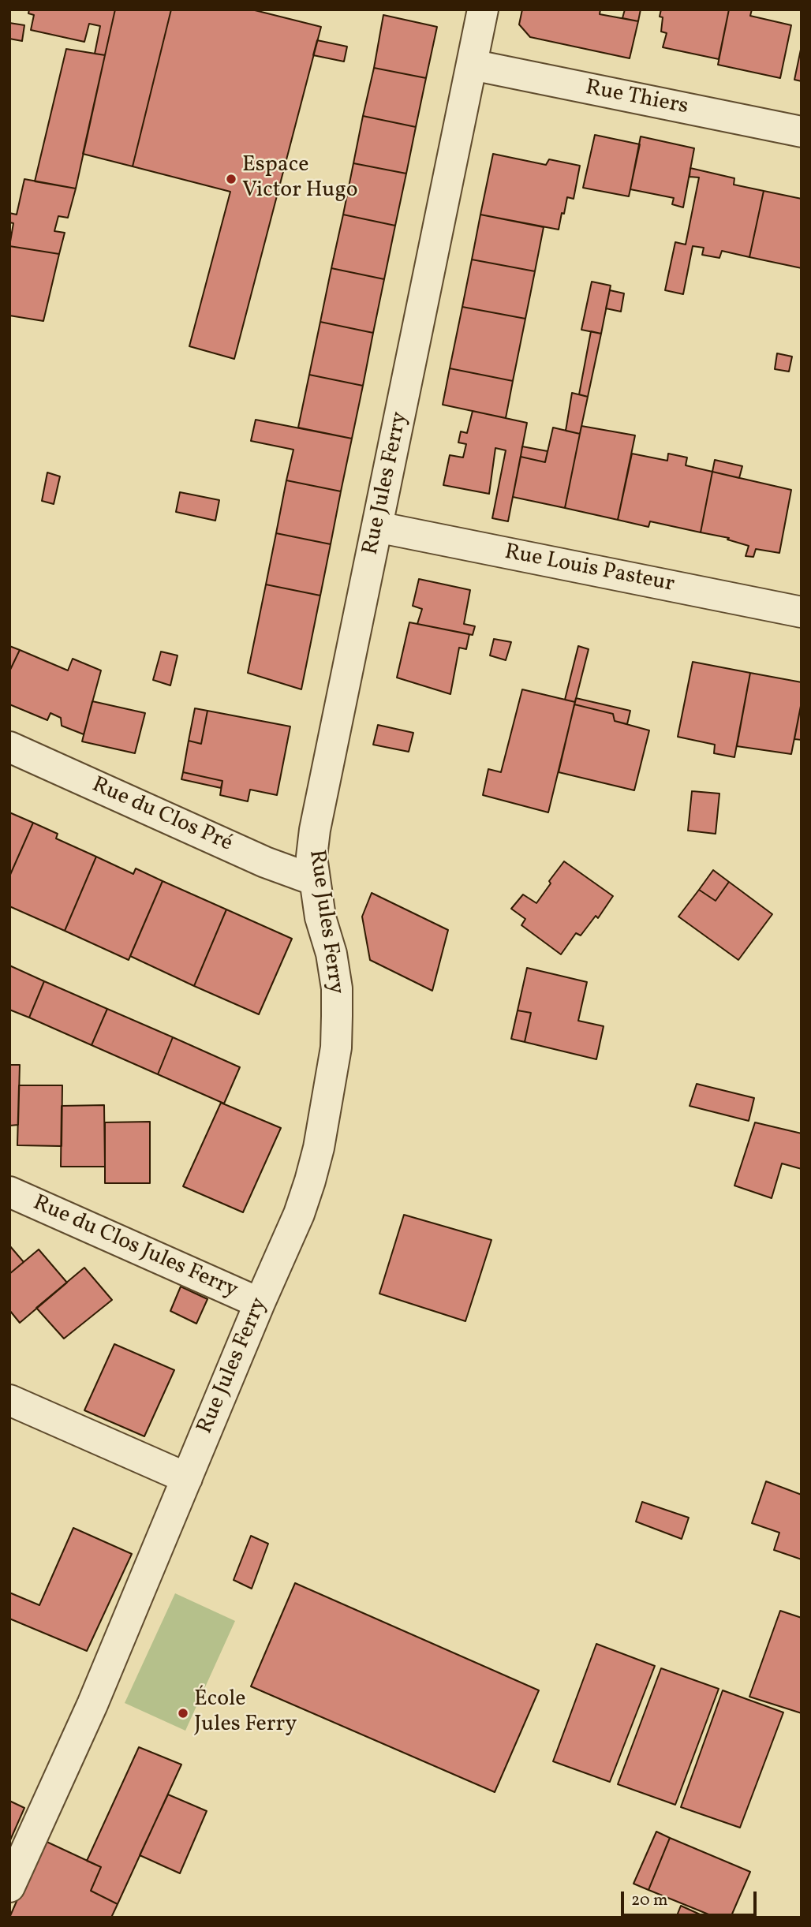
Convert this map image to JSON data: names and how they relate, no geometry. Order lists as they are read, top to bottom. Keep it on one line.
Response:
{"streets":{"street":["Rue Thiers","Rue Jules Ferry","Rue Louis Pasteur","Rue du Clos Pré","Rue du Clos Jules Ferry"]},"crossings":[["Rue Thiers","Rue Jules Ferry"],["Rue Jules Ferry","Rue Louis Pasteur"],["Rue Jules Ferry","Rue du Clos Pré"],["Rue Jules Ferry","Rue du Clos Jules Ferry"]],"places":["Espace Victor Hugo","École Jules Ferry"],"scale_bar":"20 m"}
